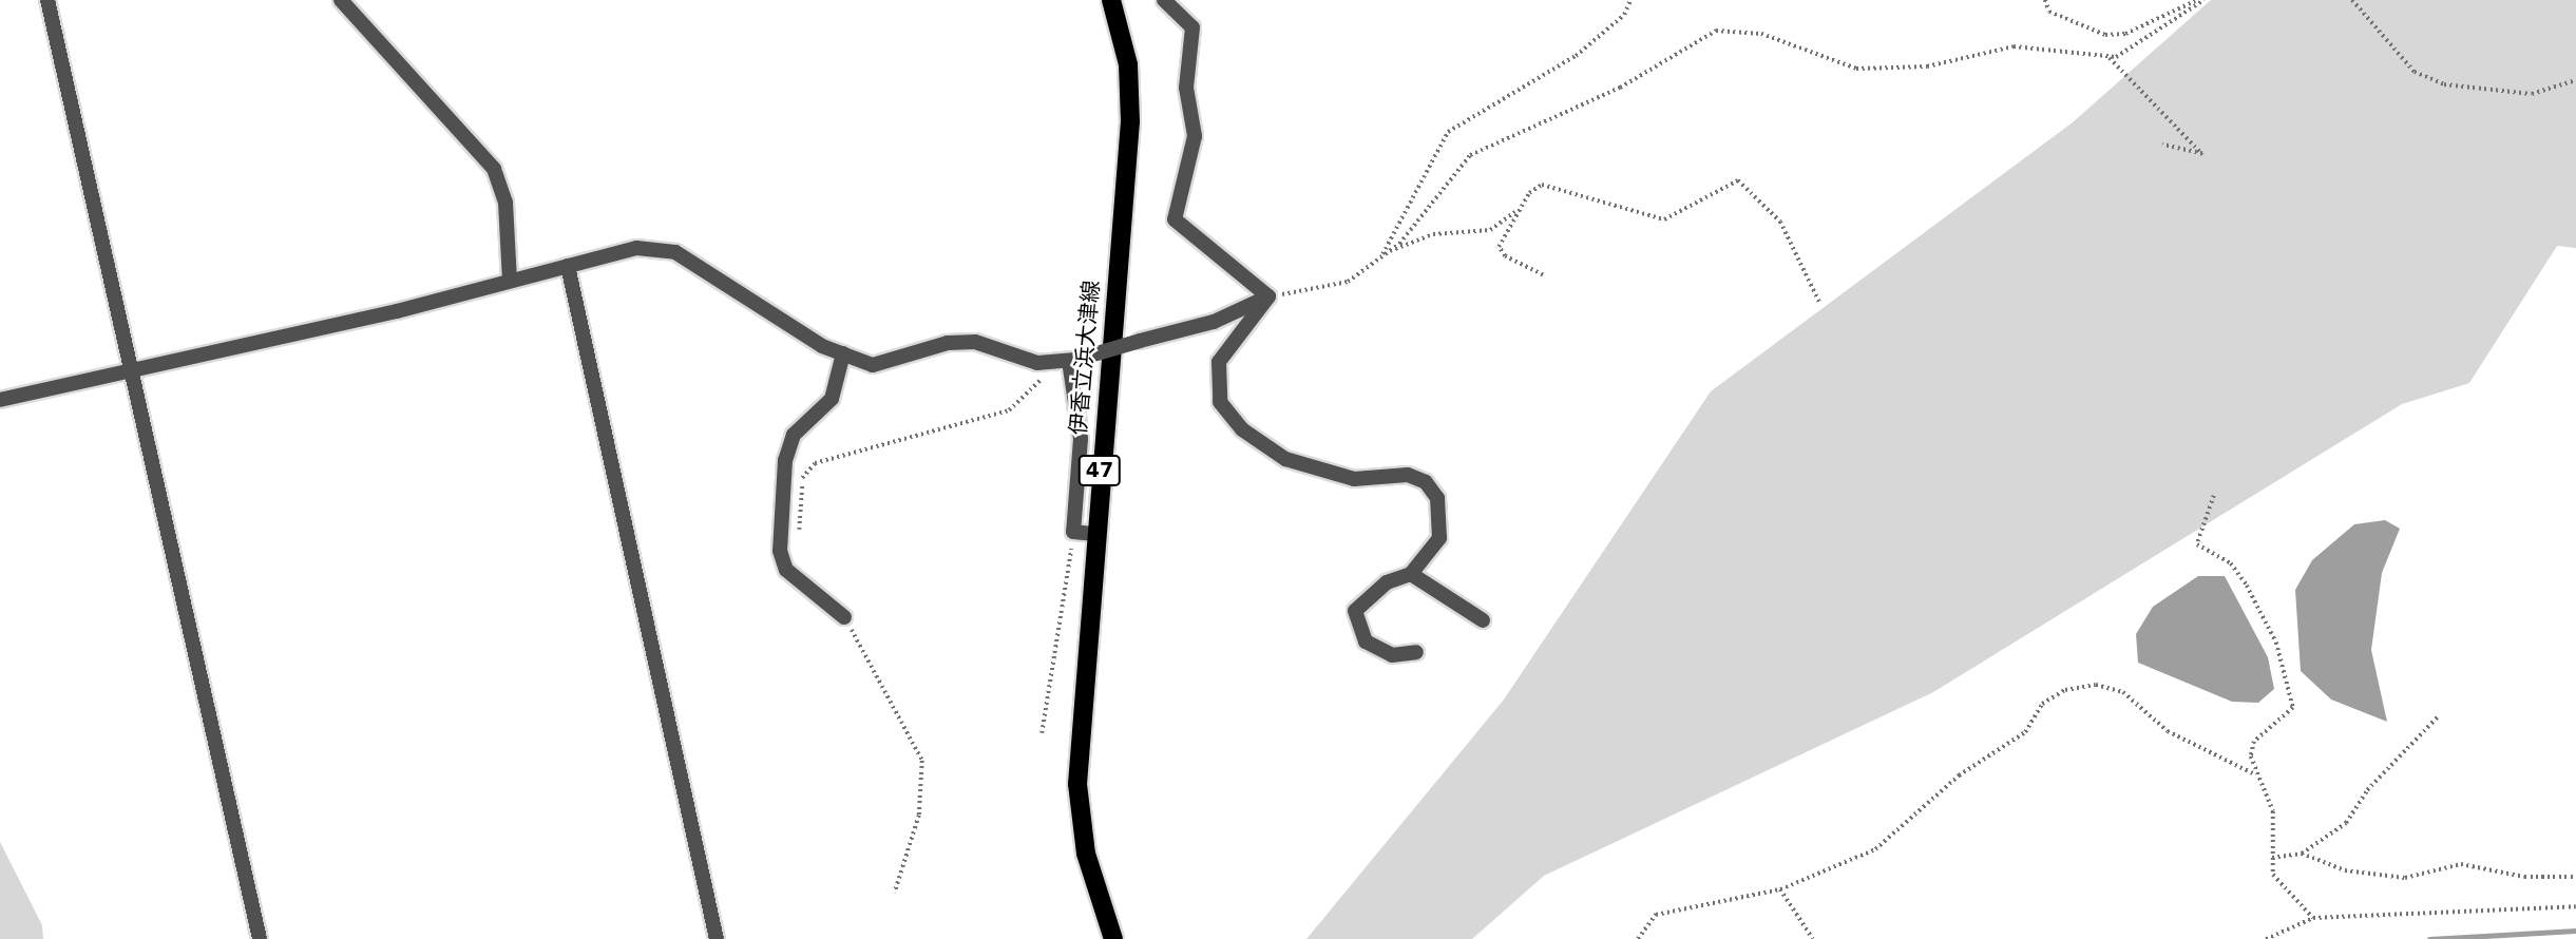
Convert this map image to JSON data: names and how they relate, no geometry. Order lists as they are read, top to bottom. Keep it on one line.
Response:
{"streets":{"main road":["伊香立浜大津線","47"]}}
